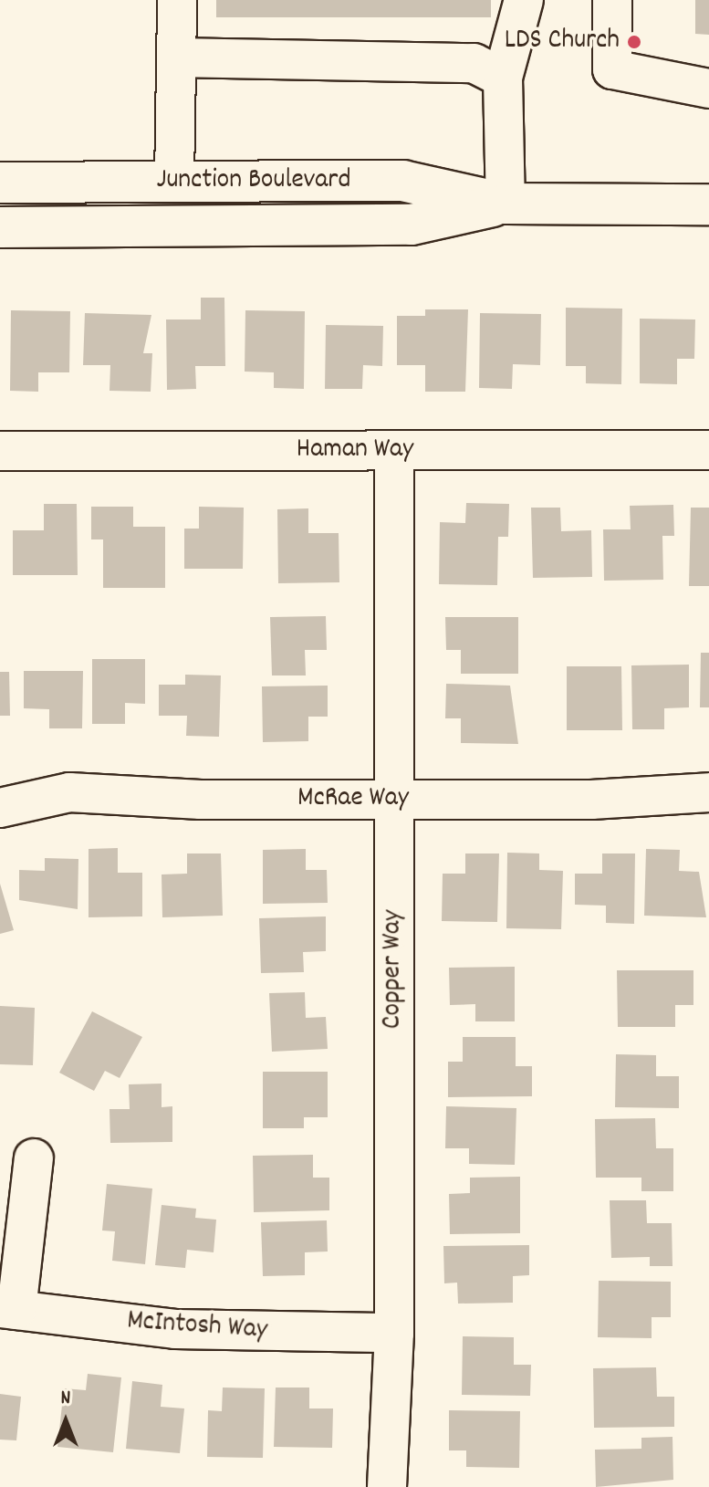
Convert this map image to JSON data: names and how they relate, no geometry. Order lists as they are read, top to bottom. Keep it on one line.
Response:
{"streets":{"main road":["Junction Boulevard"],"street":["Haman Way","McRae Way","Copper Way","McIntosh Way"]},"crossings":[["Haman Way","Copper Way"],["McRae Way","Copper Way"],["Copper Way","McIntosh Way"]],"places":["LDS Church"],"north":"top"}
